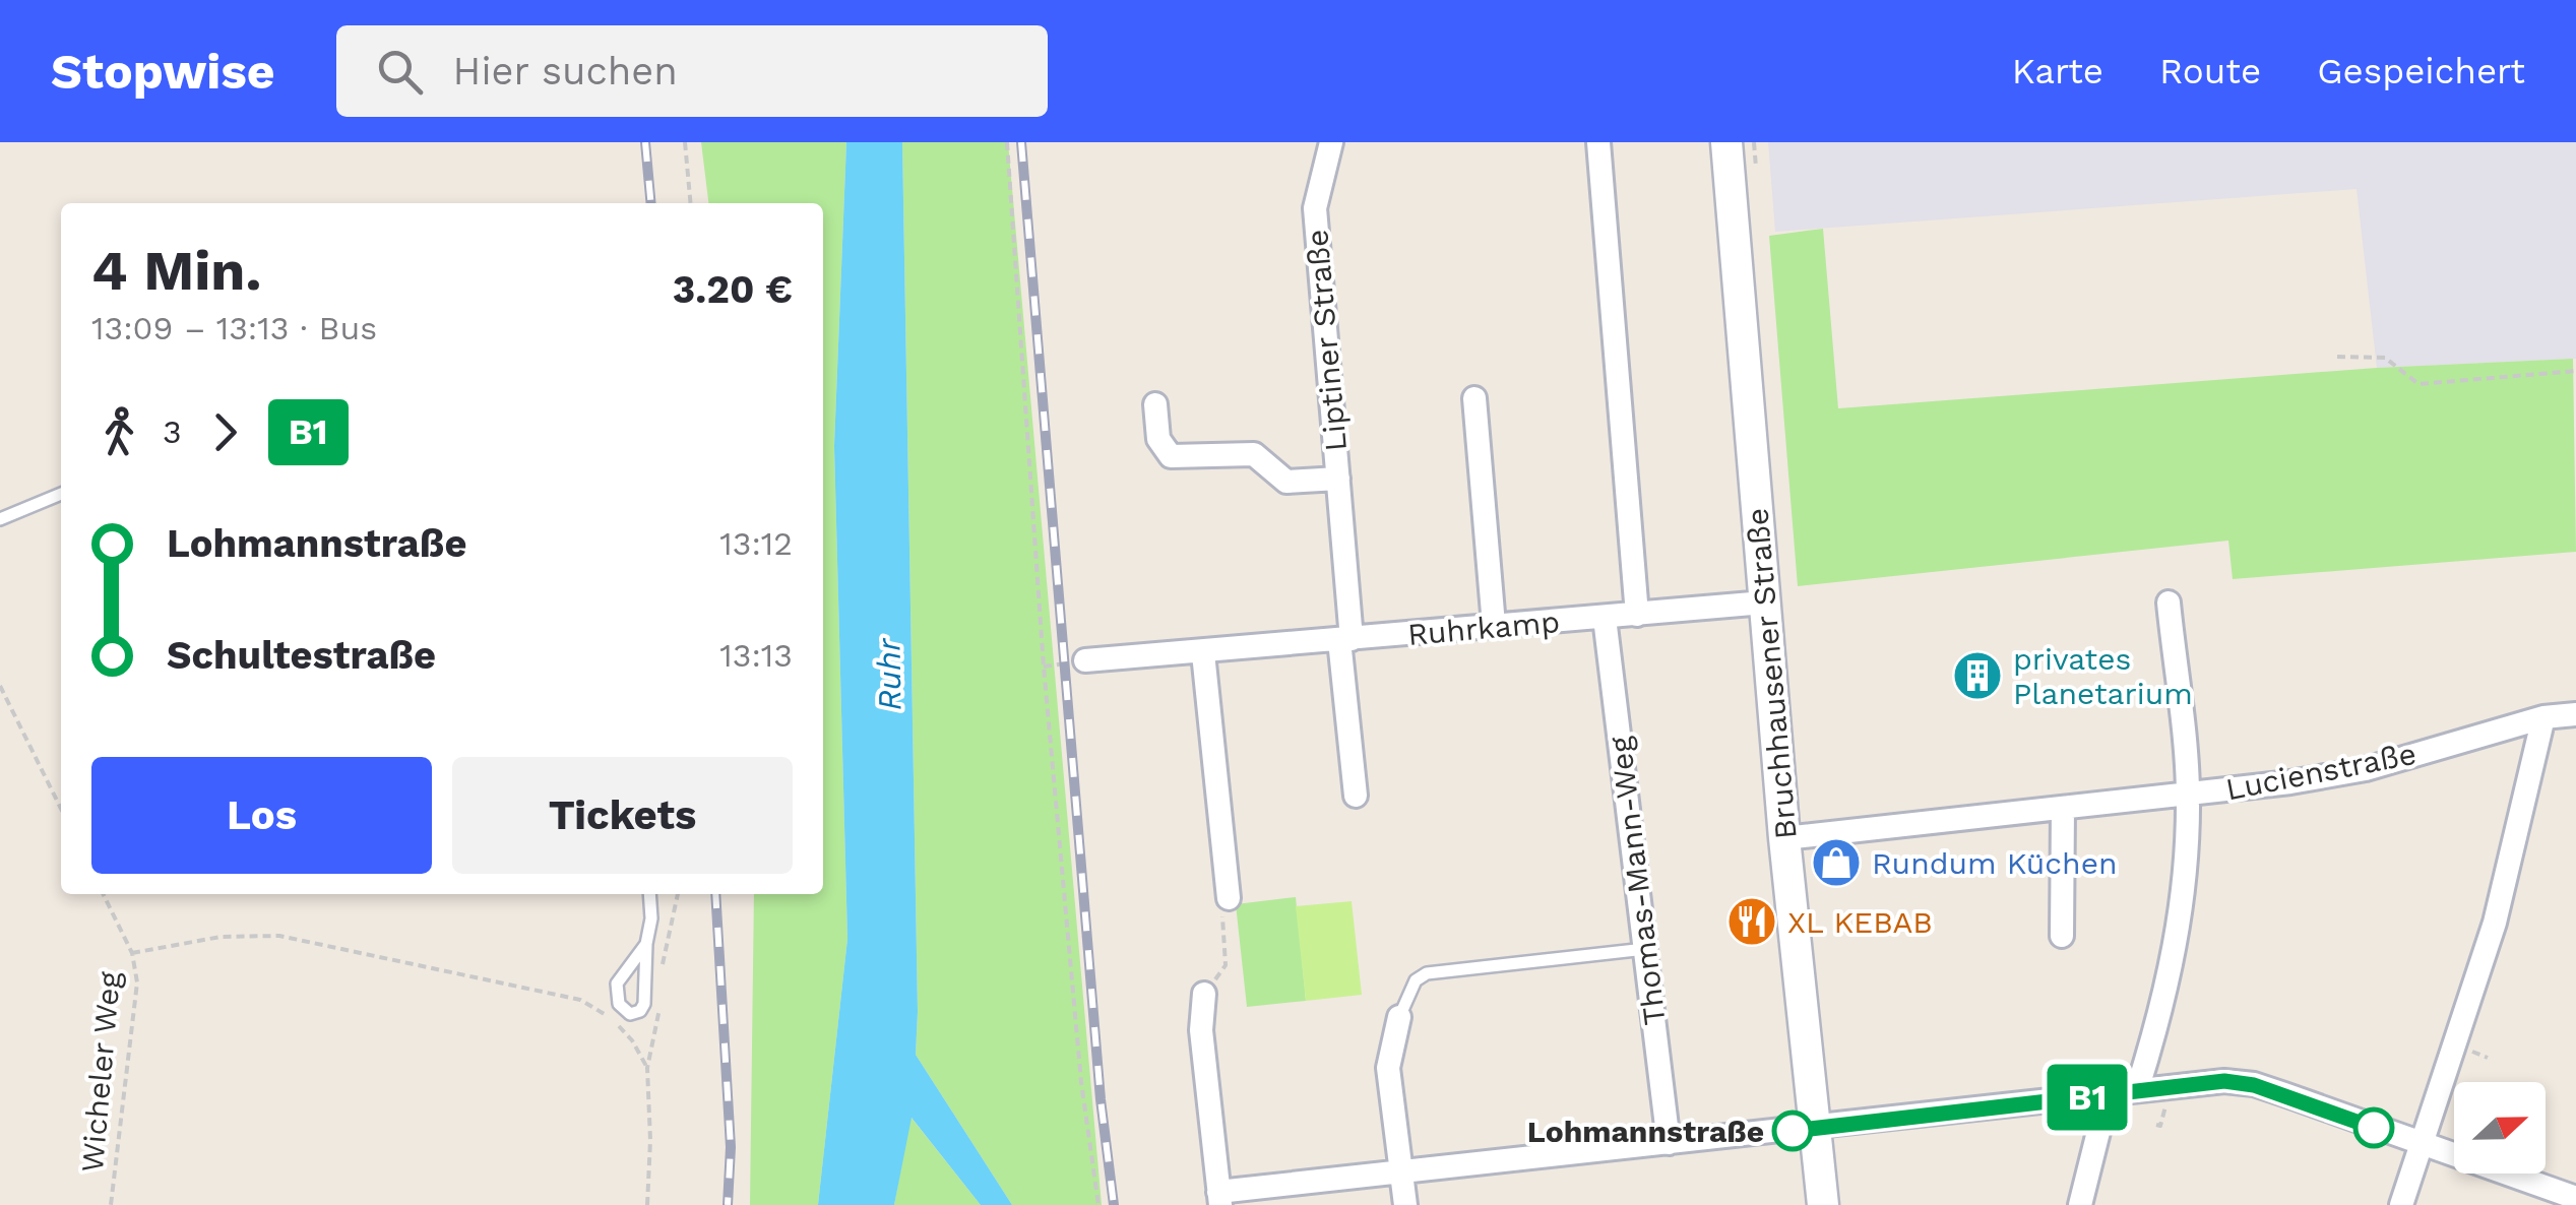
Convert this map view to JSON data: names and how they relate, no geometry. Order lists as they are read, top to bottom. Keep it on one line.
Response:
{"streets":{"street":["Liptiner Straße","Ruhrkamp","Bruchhausener Straße","Lucienstraße","Thomas-Mann-Weg"],"path":["Wicheler Weg"]},"crossings":[["Liptiner Straße","Ruhrkamp"],["Ruhrkamp","Bruchhausener Straße"],["Ruhrkamp","Thomas-Mann-Weg"],["Bruchhausener Straße","Lucienstraße"]],"water":["Ruhr"],"places":{"building":["privates Planetarium"],"shop":["Rundum Küchen"],"restaurant":["XL KEBAB"],"other":["Lohmannstraße"]},"lines":["bus line B1"],"north":"right","page":{"header":"Stopwise","search":"Hier suchen","nav":["Karte","Route","Gespeichert"],"on_map":"B1","heading":["4 Min.","13:09 – 13:13 · Bus","3.20 €"],"legs":["3","B1"],"list":[{"name":"Lohmannstraße","value":"13:12"},{"name":"Schultestraße","value":"13:13"}],"buttons":["Los","Tickets"]}}
